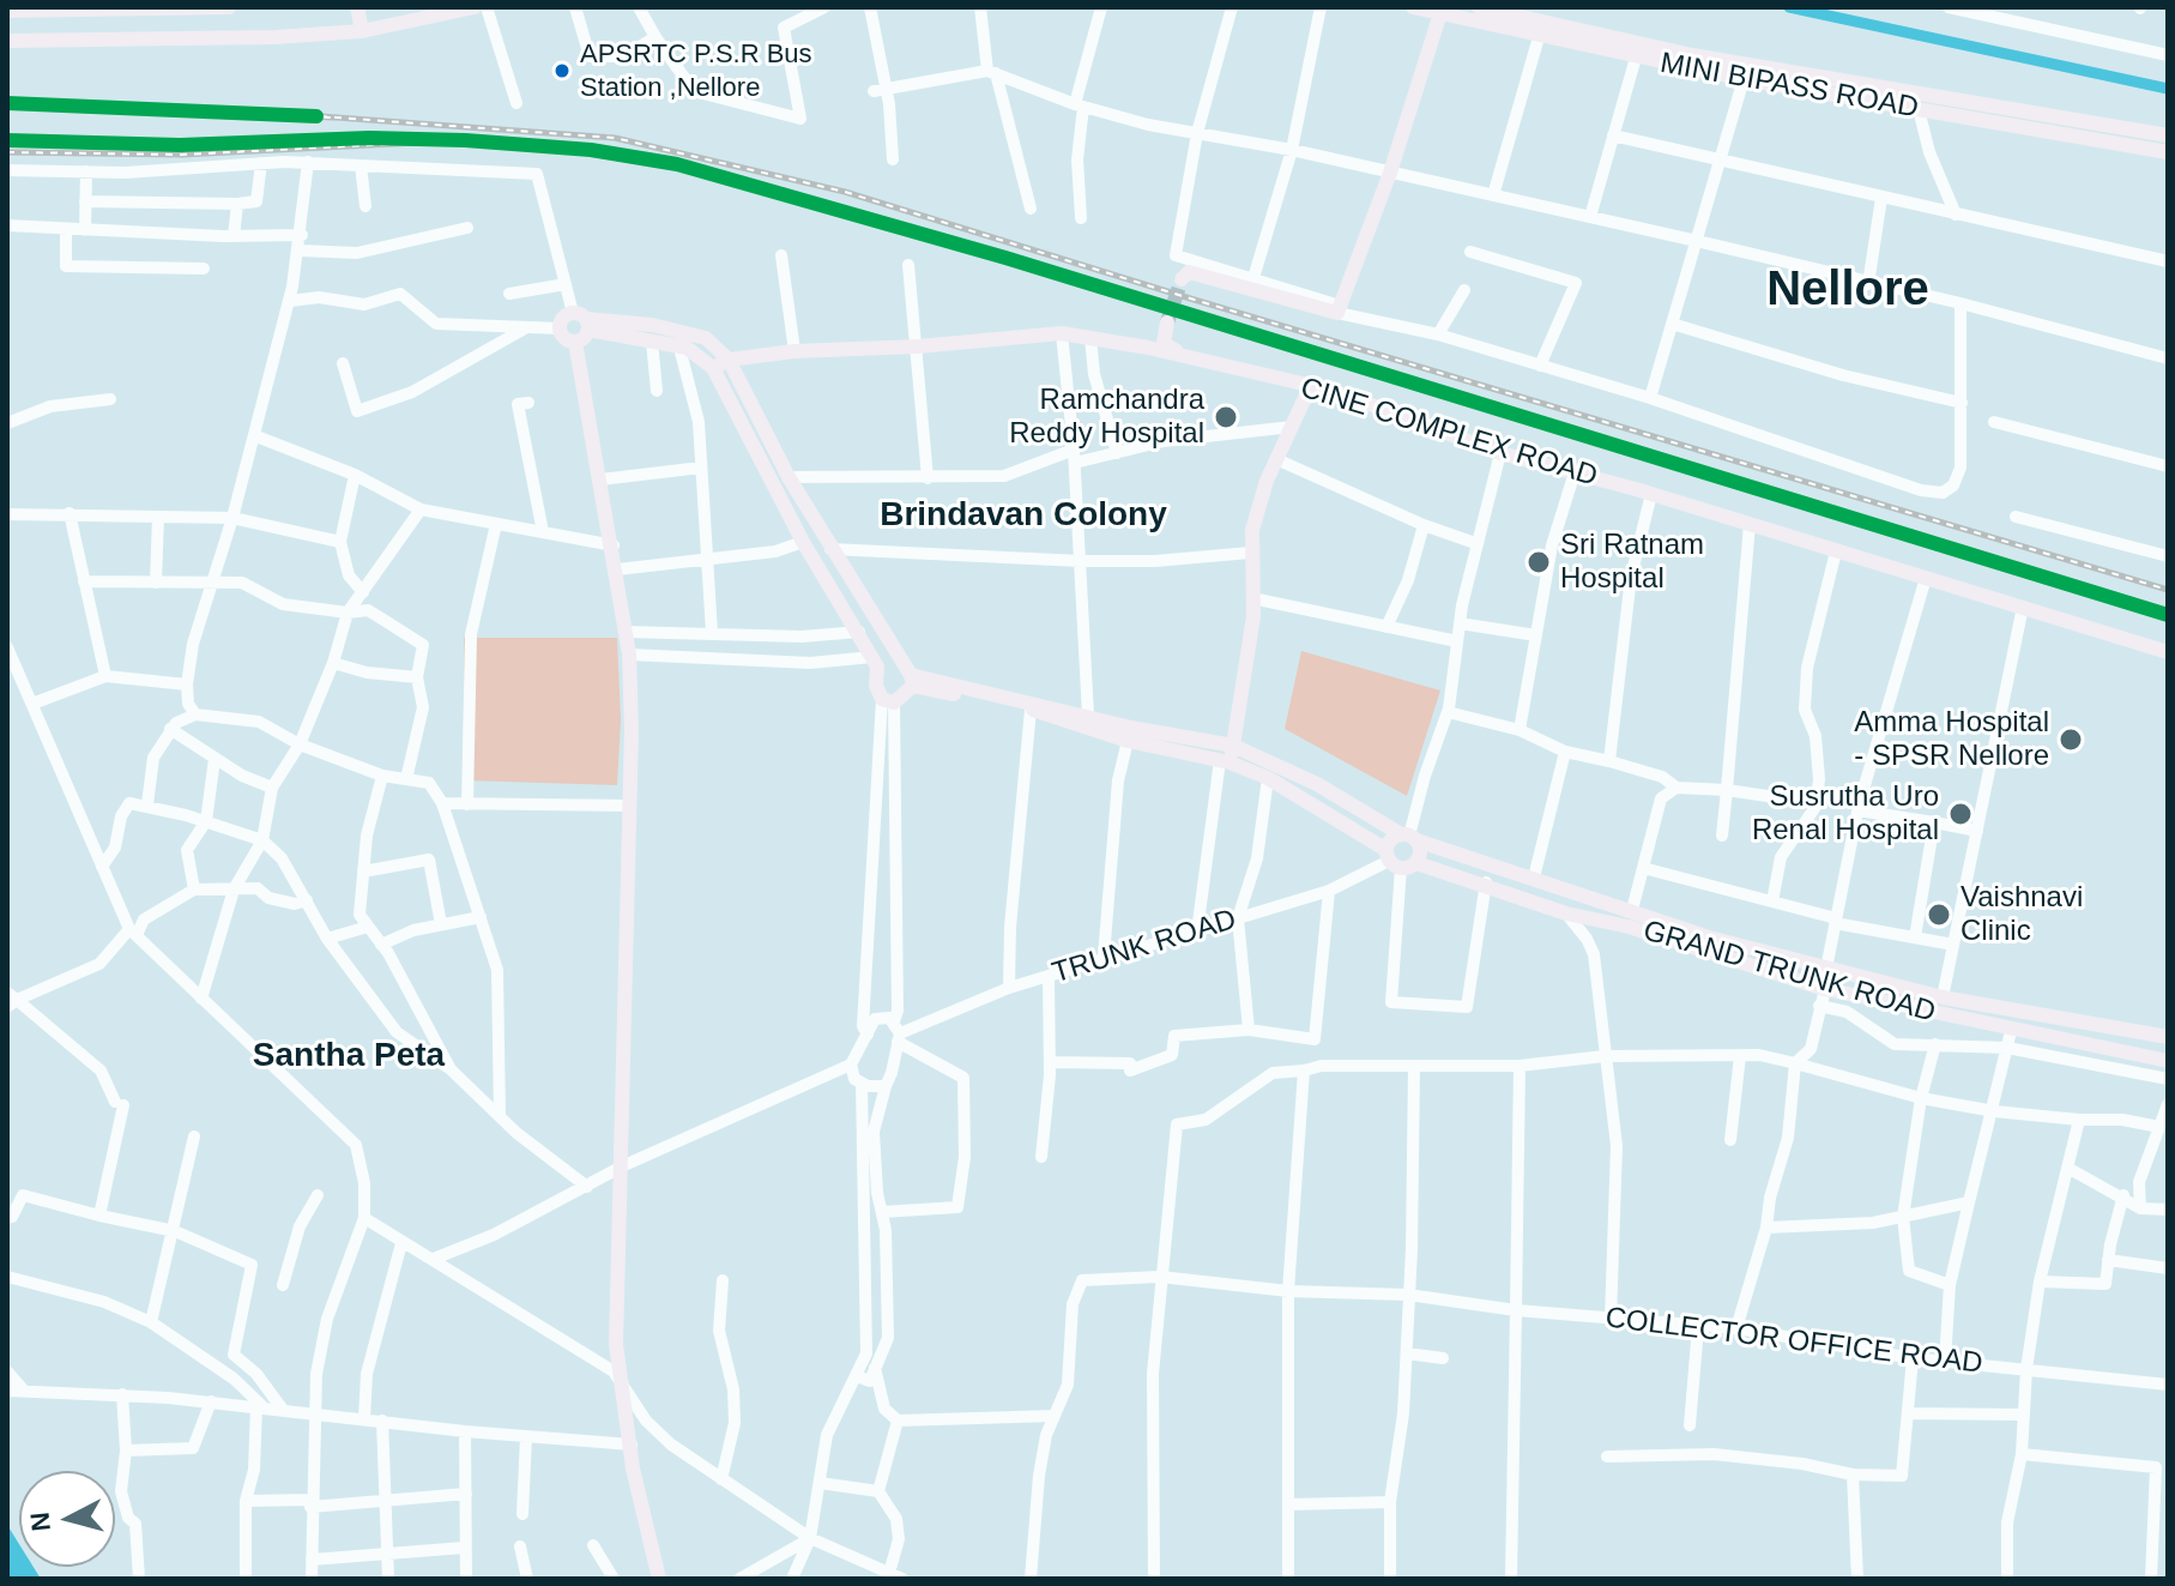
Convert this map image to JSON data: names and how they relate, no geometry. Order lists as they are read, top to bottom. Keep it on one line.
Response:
{"streets":{"main road":["MINI BIPASS ROAD","CINE COMPLEX ROAD","GRAND TRUNK ROAD"],"street":["TRUNK ROAD","COLLECTOR OFFICE ROAD"]},"districts":["Nellore","Brindavan Colony","Santha Peta"],"places":["APSRTC P.S.R Bus Station ,Nellore","Ramchandra Reddy Hospital","Sri Ratnam Hospital","Amma Hospital - SPSR Nellore","Susrutha Uro Renal Hospital","Vaishnavi Clinic"],"north":"left"}
